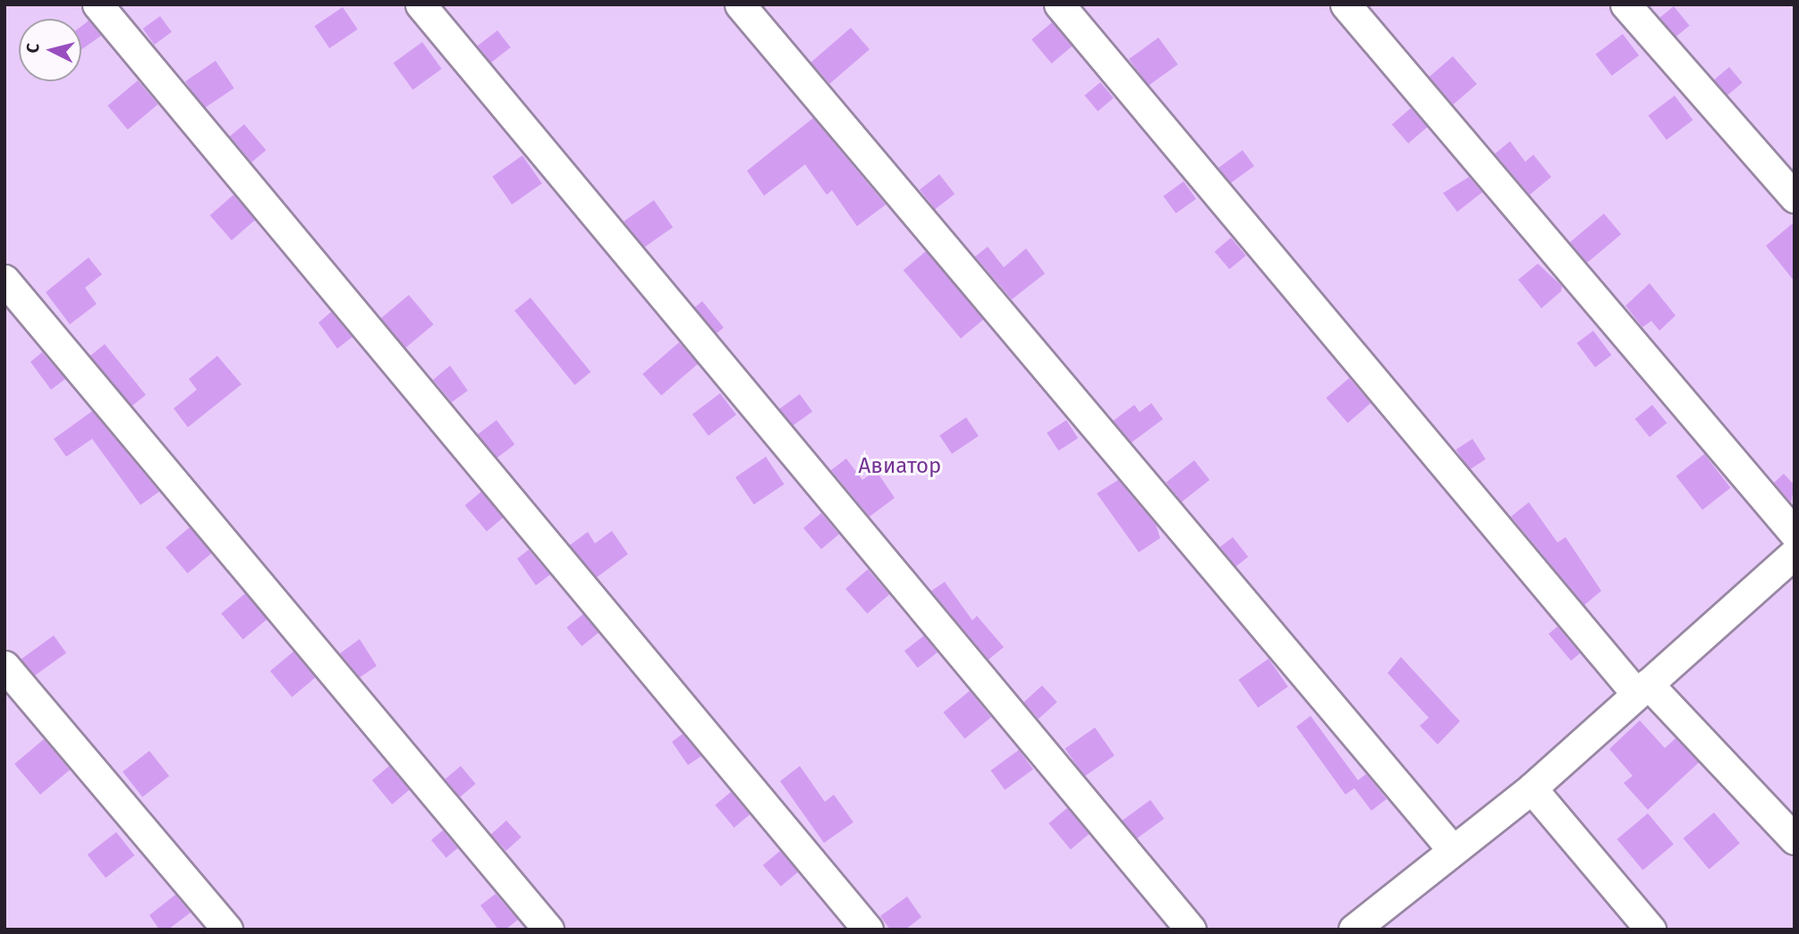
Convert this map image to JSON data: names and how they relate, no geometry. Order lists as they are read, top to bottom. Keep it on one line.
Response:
{"parks":["Авиатор"],"north":"left"}
